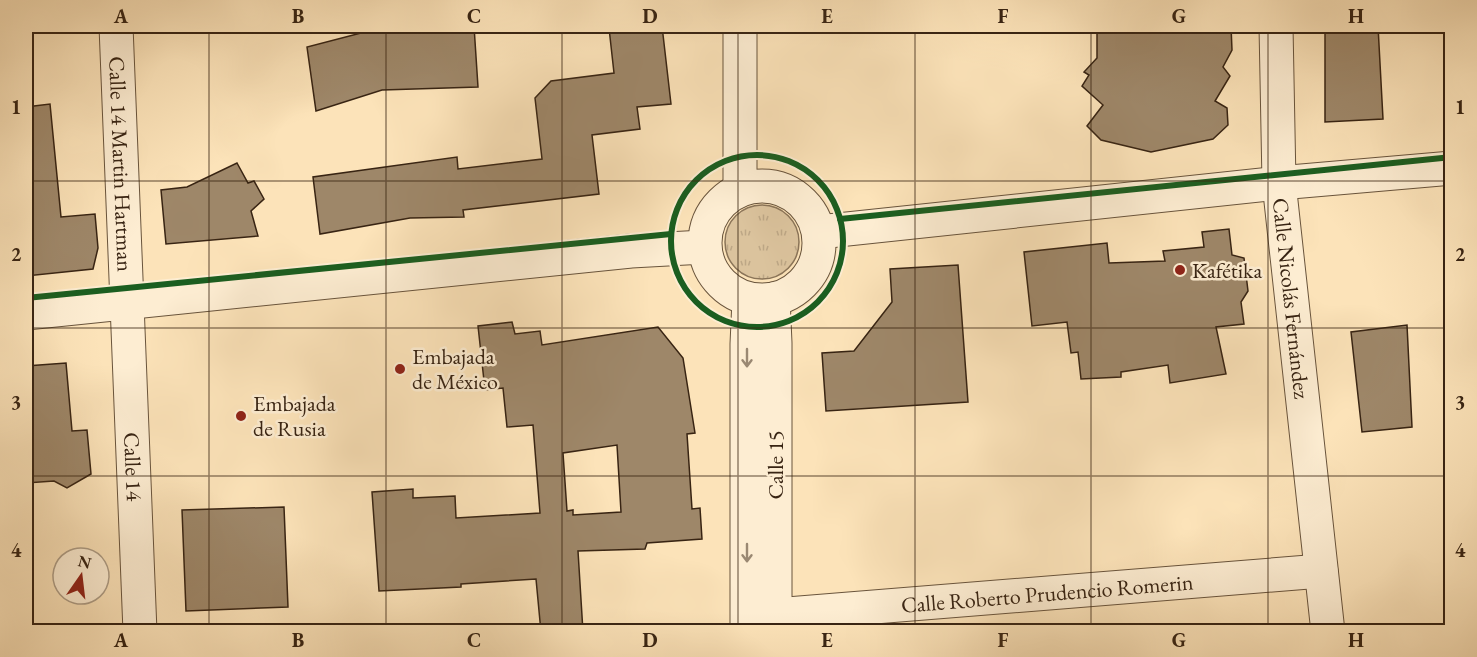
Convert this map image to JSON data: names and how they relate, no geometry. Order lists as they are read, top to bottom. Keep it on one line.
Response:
{"streets":{"street":["Calle 14 Martin Hartman","Calle Nicolás Fernández","Calle 15","Calle 14","Calle Roberto Prudencio Romerin"]},"crossings":[["Calle 14 Martin Hartman","Calle 14"],["Calle Nicolás Fernández","Calle Roberto Prudencio Romerin"],["Calle 15","Calle Roberto Prudencio Romerin"]],"places":["Kafétika","Embajada de México","Embajada de Rusia"],"north":"top","grid":{"columns":["A","B","C","D","E","F","G","H"],"rows":["1","2","3","4"]}}
